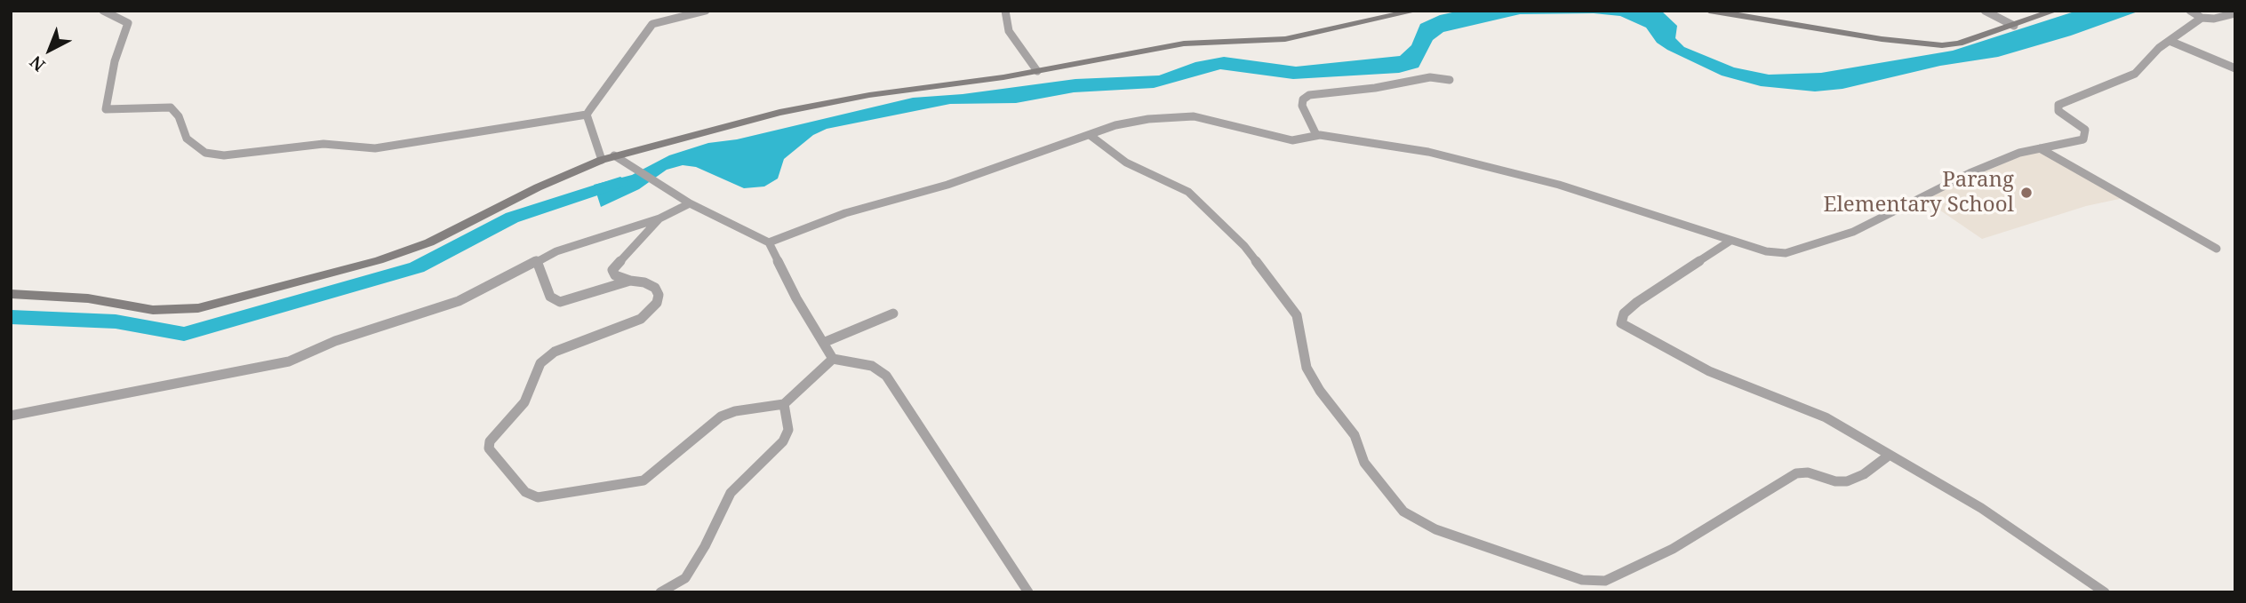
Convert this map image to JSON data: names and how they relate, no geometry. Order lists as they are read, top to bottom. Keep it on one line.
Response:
{"places":["Parang Elementary School"],"north":"bottom left"}
